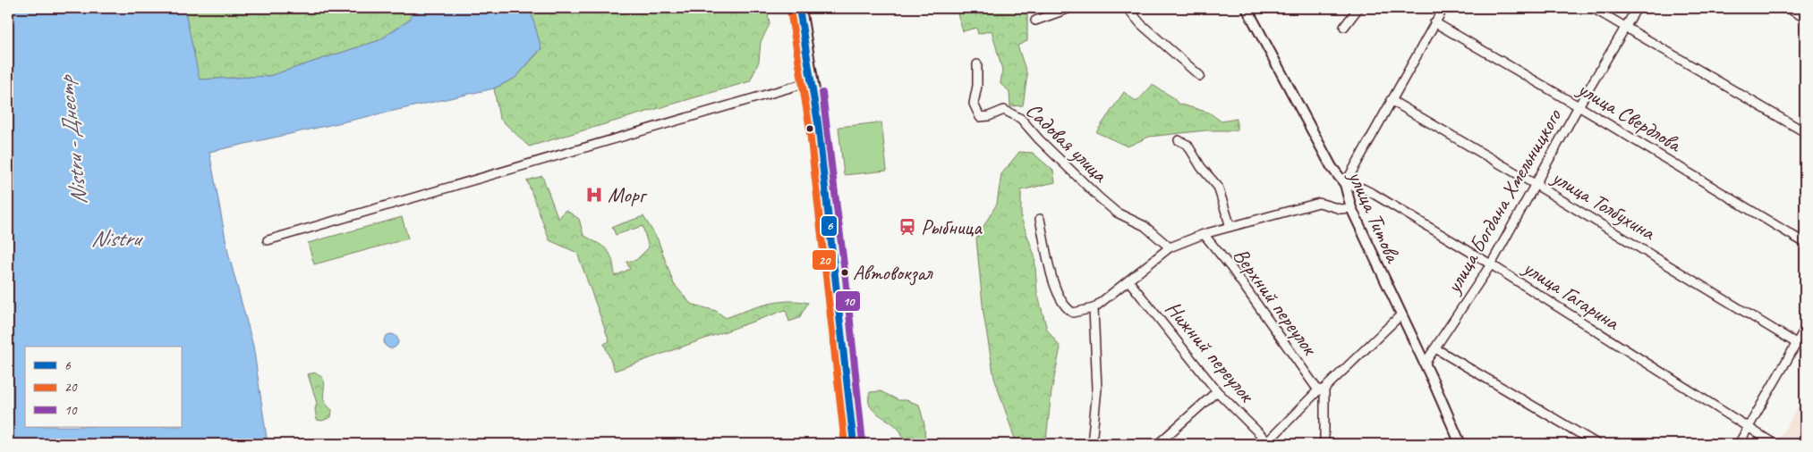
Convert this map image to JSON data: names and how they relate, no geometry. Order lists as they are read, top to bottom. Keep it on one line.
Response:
{"streets":{"street":["улица Свердлова","Садовая улица","улица Богдана Хмельницкого","улица Толбухина","улица Титова","улица Гагарина","Верхний переулок","Нижний переулок"]},"crossings":[["улица Свердлова","улица Богдана Хмельницкого"],["улица Богдана Хмельницкого","улица Толбухина"],["улица Богдана Хмельницкого","улица Титова"],["улица Богдана Хмельницкого","улица Гагарина"],["улица Титова","улица Гагарина"]],"water":["Nistru - Днестр","Nistru"],"places":{"hospital":["Морг"],"station":["Рыбница"],"other":["Автовокзал"]},"lines":["transit line 6","transit line 20","transit line 10"],"legend":["6","20","10"]}
